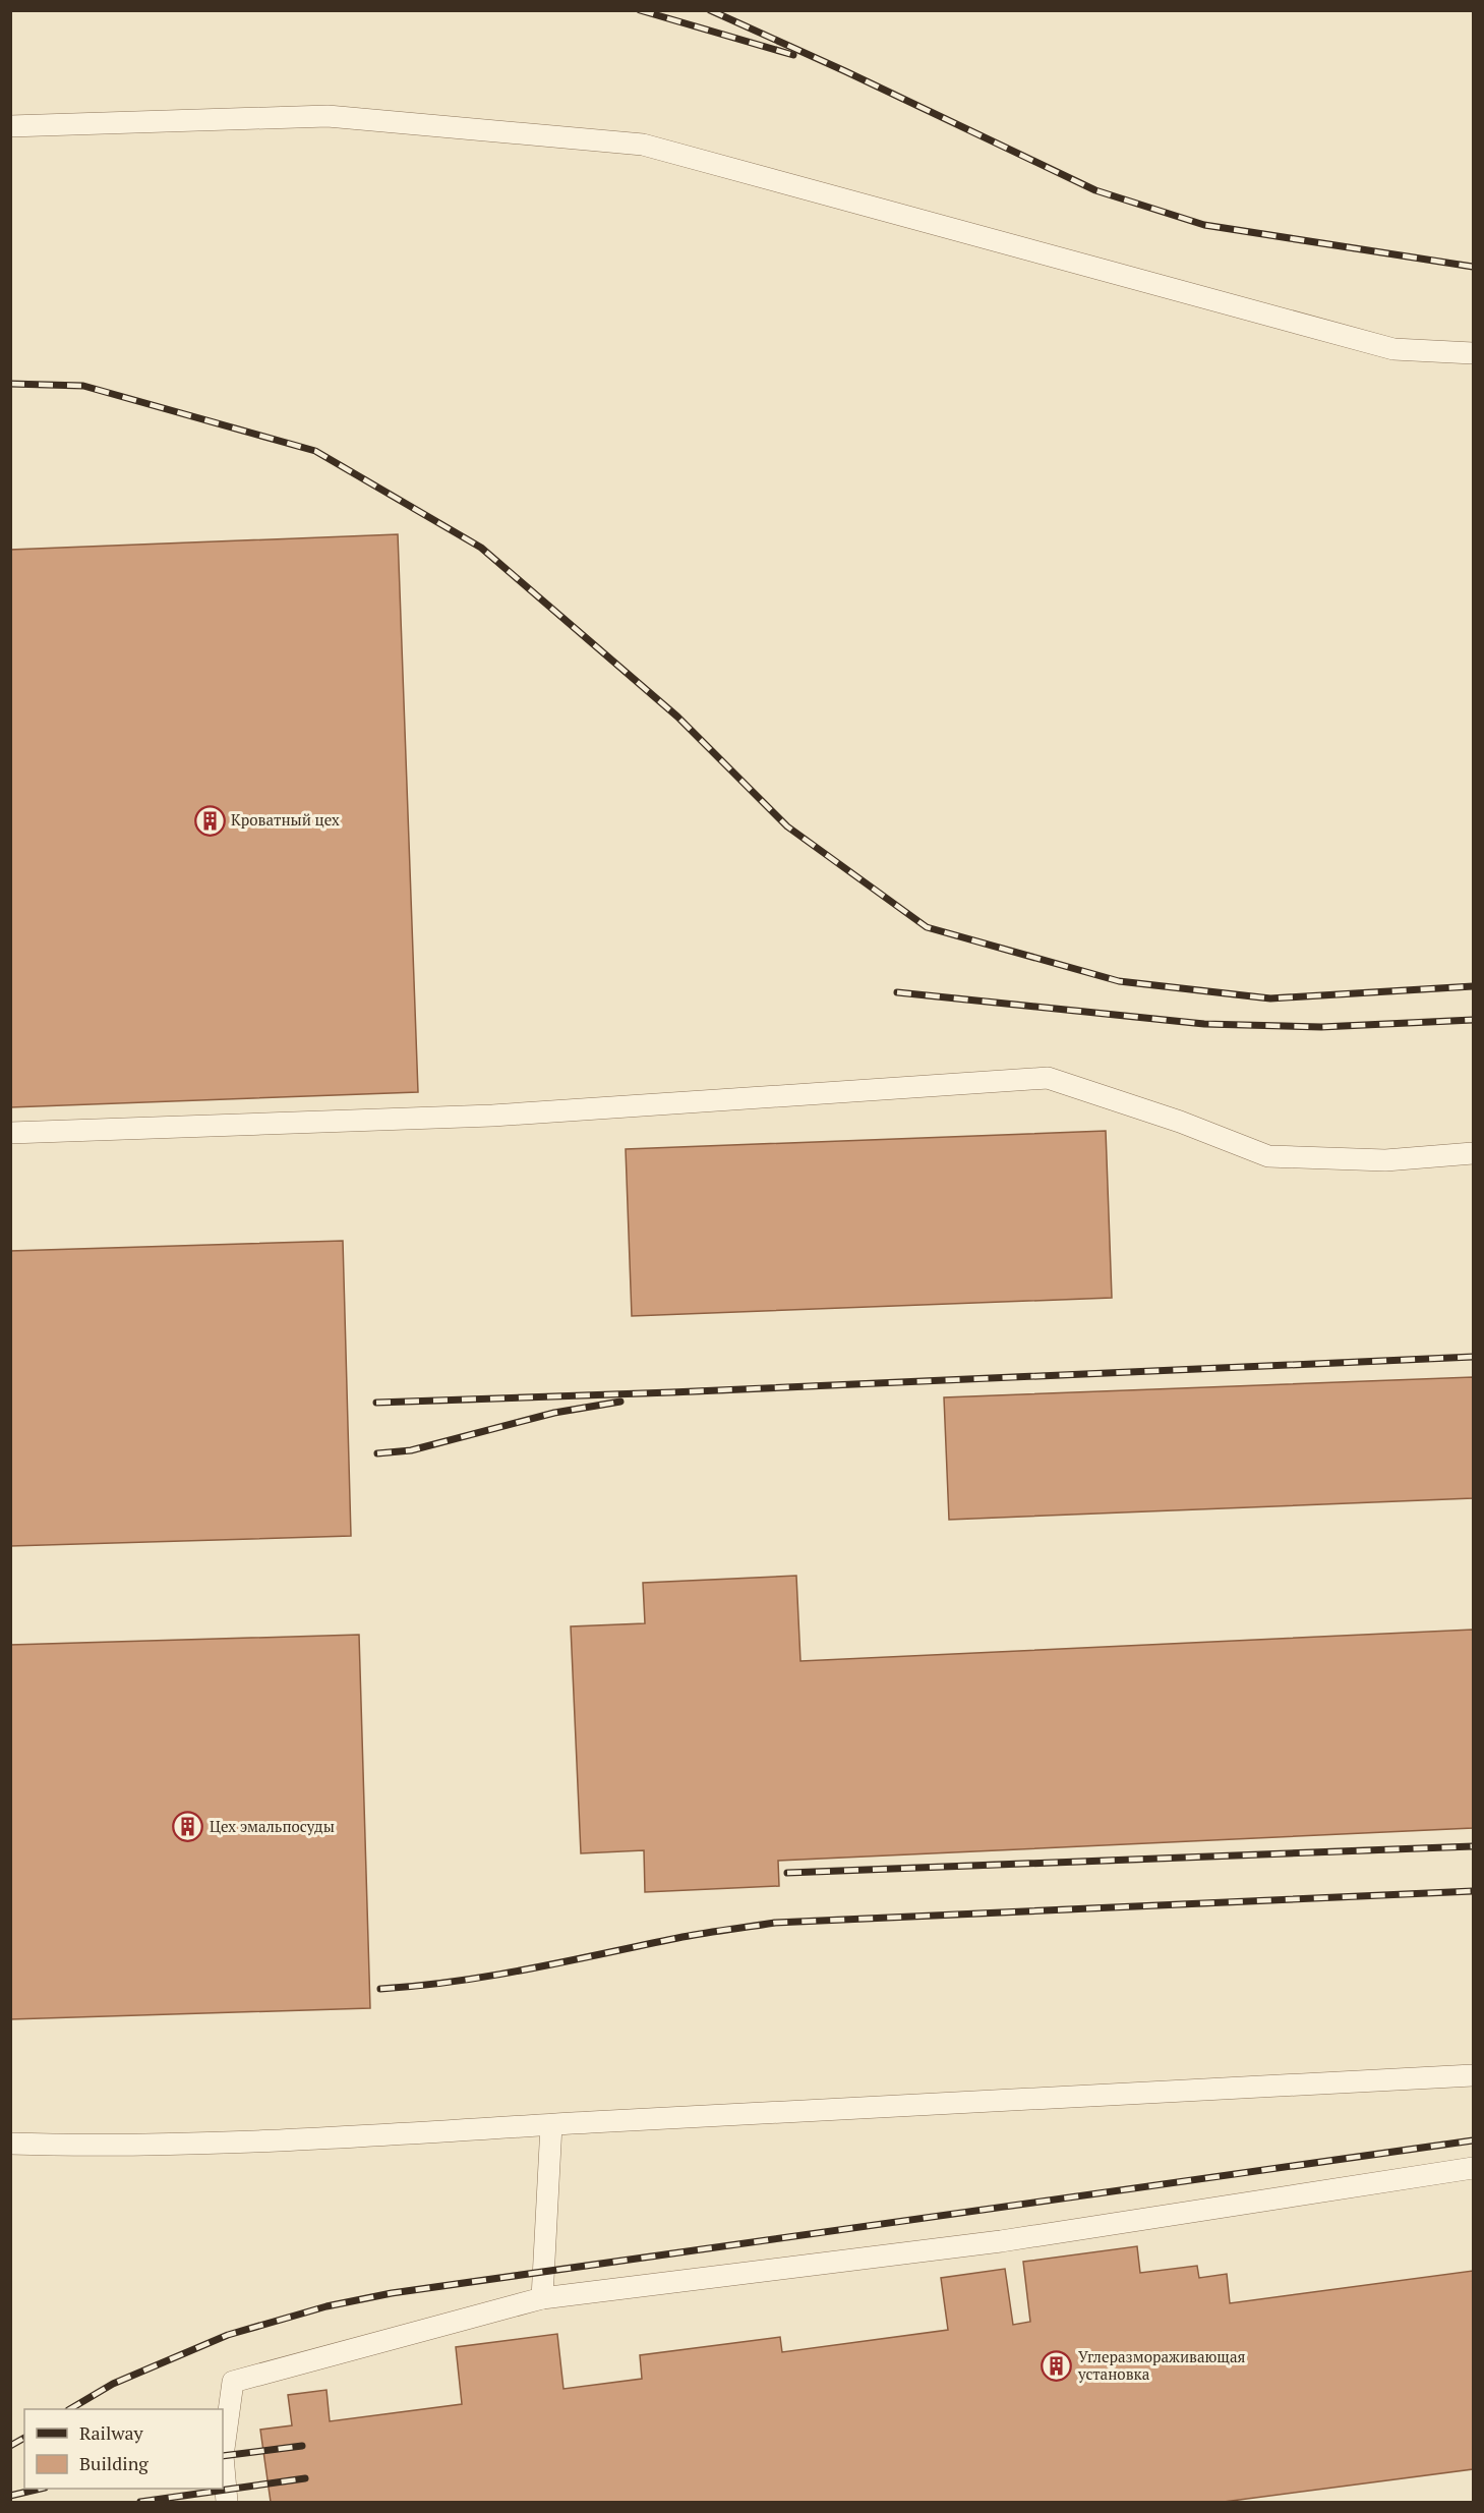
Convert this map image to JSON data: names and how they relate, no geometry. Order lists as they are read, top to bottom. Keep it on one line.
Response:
{"places":{"building":["Кроватный цех","Цех эмальпосуды","Углеразмораживающая установка"]},"legend":["Railway","Building"]}
